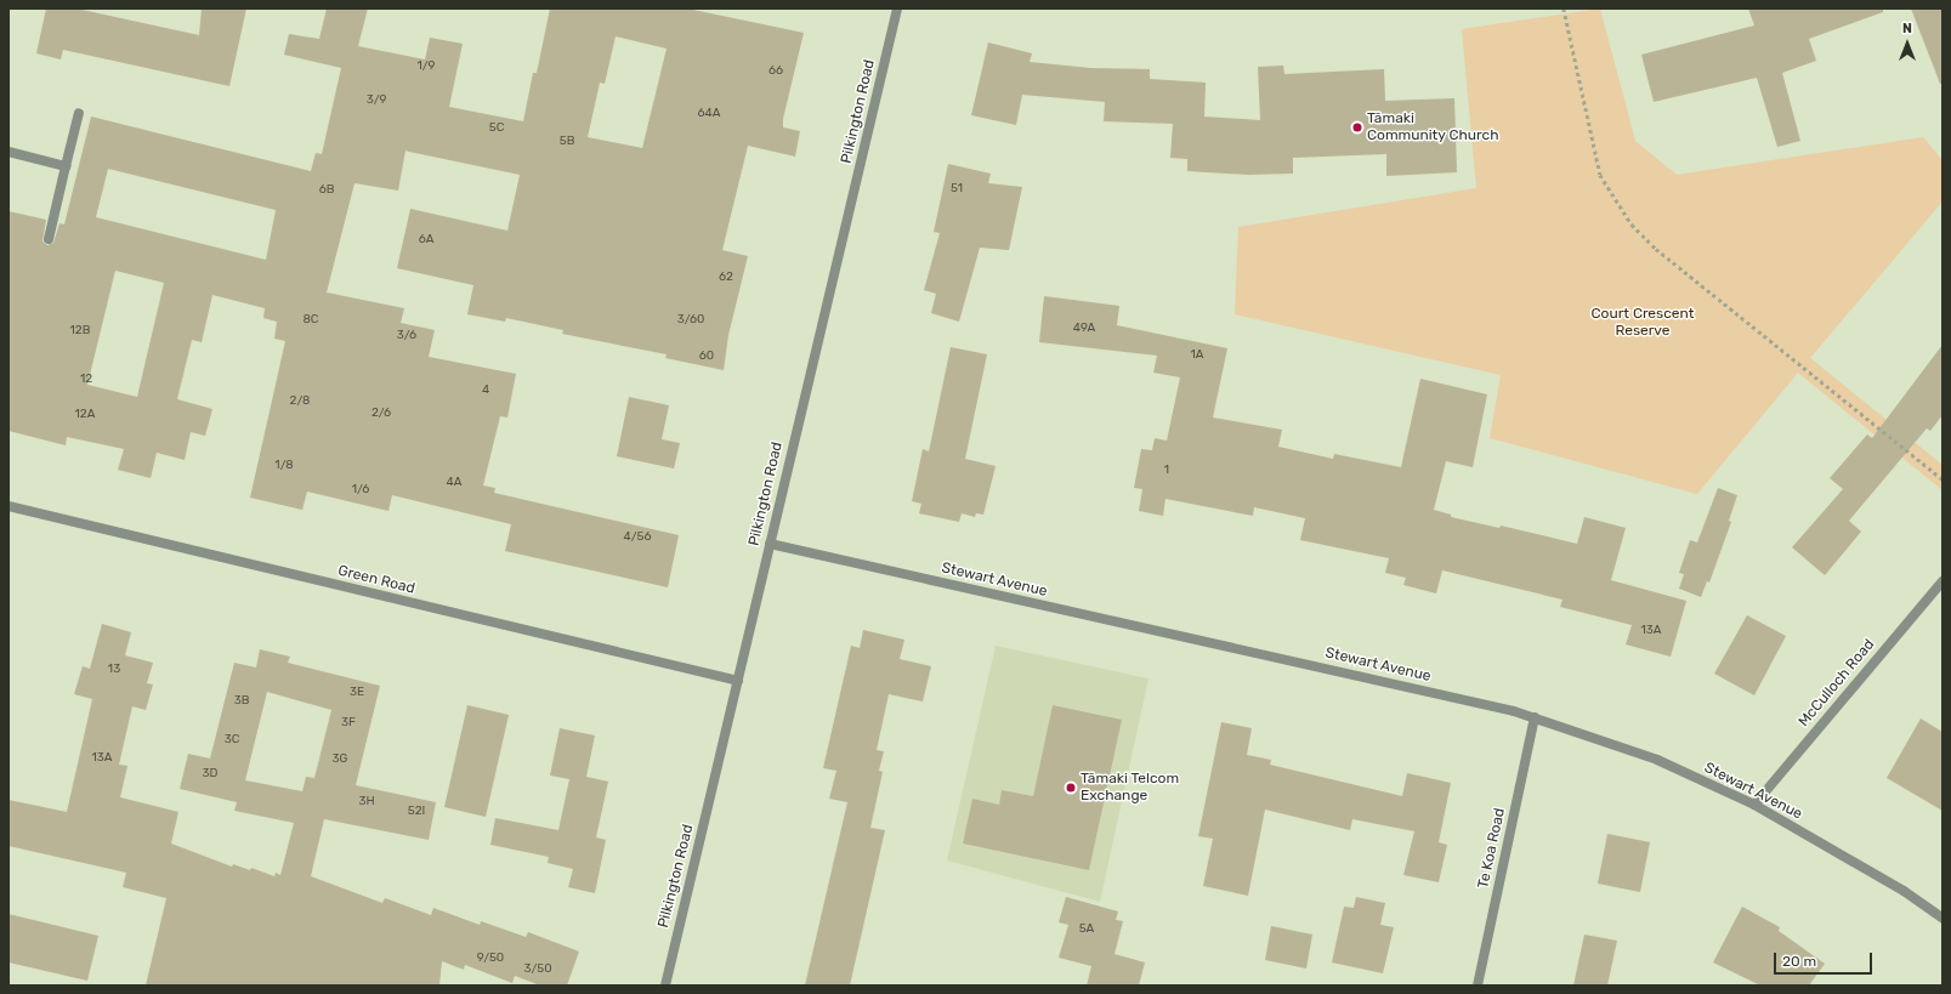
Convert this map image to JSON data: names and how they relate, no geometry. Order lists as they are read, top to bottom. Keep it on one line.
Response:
{"streets":{"street":["Pilkington Road","Green Road","Stewart Avenue","McCulloch Road","Te Koa Road"]},"crossings":[["Pilkington Road","Green Road"],["Pilkington Road","Stewart Avenue"],["Stewart Avenue","McCulloch Road"],["Stewart Avenue","Te Koa Road"]],"parks":["Court Crescent Reserve"],"places":["Tāmaki Community Church","Tāmaki Telcom Exchange"],"house_numbers":["1/9","66","3/9","64A","5C","5B","51","6B","6A","62","8C","3/60","49A","12B","3/6","1A","60","12","4","2/8","2/6","12A","1/8","1","4A","1/6","4/56","13A","13","3E","3B","3F","3C","13A","3G","3D","3H","52I","5A","9/50","3/50"],"scale_bar":"20 m","north":"top"}
